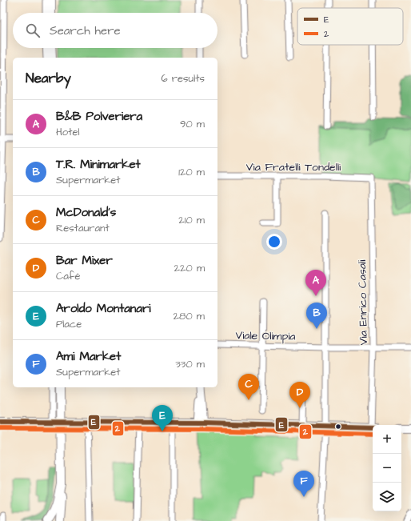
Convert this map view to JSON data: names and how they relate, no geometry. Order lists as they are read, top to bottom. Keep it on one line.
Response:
{"streets":{"street":["Via Fratelli Tondelli","Via Enrico Casali","Viale Olimpia"]},"crossings":[["Via Fratelli Tondelli","Via Enrico Casali"],["Via Enrico Casali","Viale Olimpia"]],"lines":["transit line E","transit line 2"],"legend":["E","2"],"page":{"search":"Search here","heading":["Nearby","6 results"],"list":[{"mark":"A","name":"B&B Polveriera","note":"Hotel","value":"90 m"},{"mark":"B","name":"T.R. Minimarket","note":"Supermarket","value":"120 m"},{"mark":"C","name":"McDonald's","note":"Restaurant","value":"210 m"},{"mark":"D","name":"Bar Mixer","note":"Café","value":"220 m"},{"mark":"E","name":"Aroldo Montanari","note":"Place","value":"280 m"},{"mark":"F","name":"Ami Market","note":"Supermarket","value":"330 m"}],"pins":["A","B","C","D","E","F"],"map_buttons":["+","−"]}}
